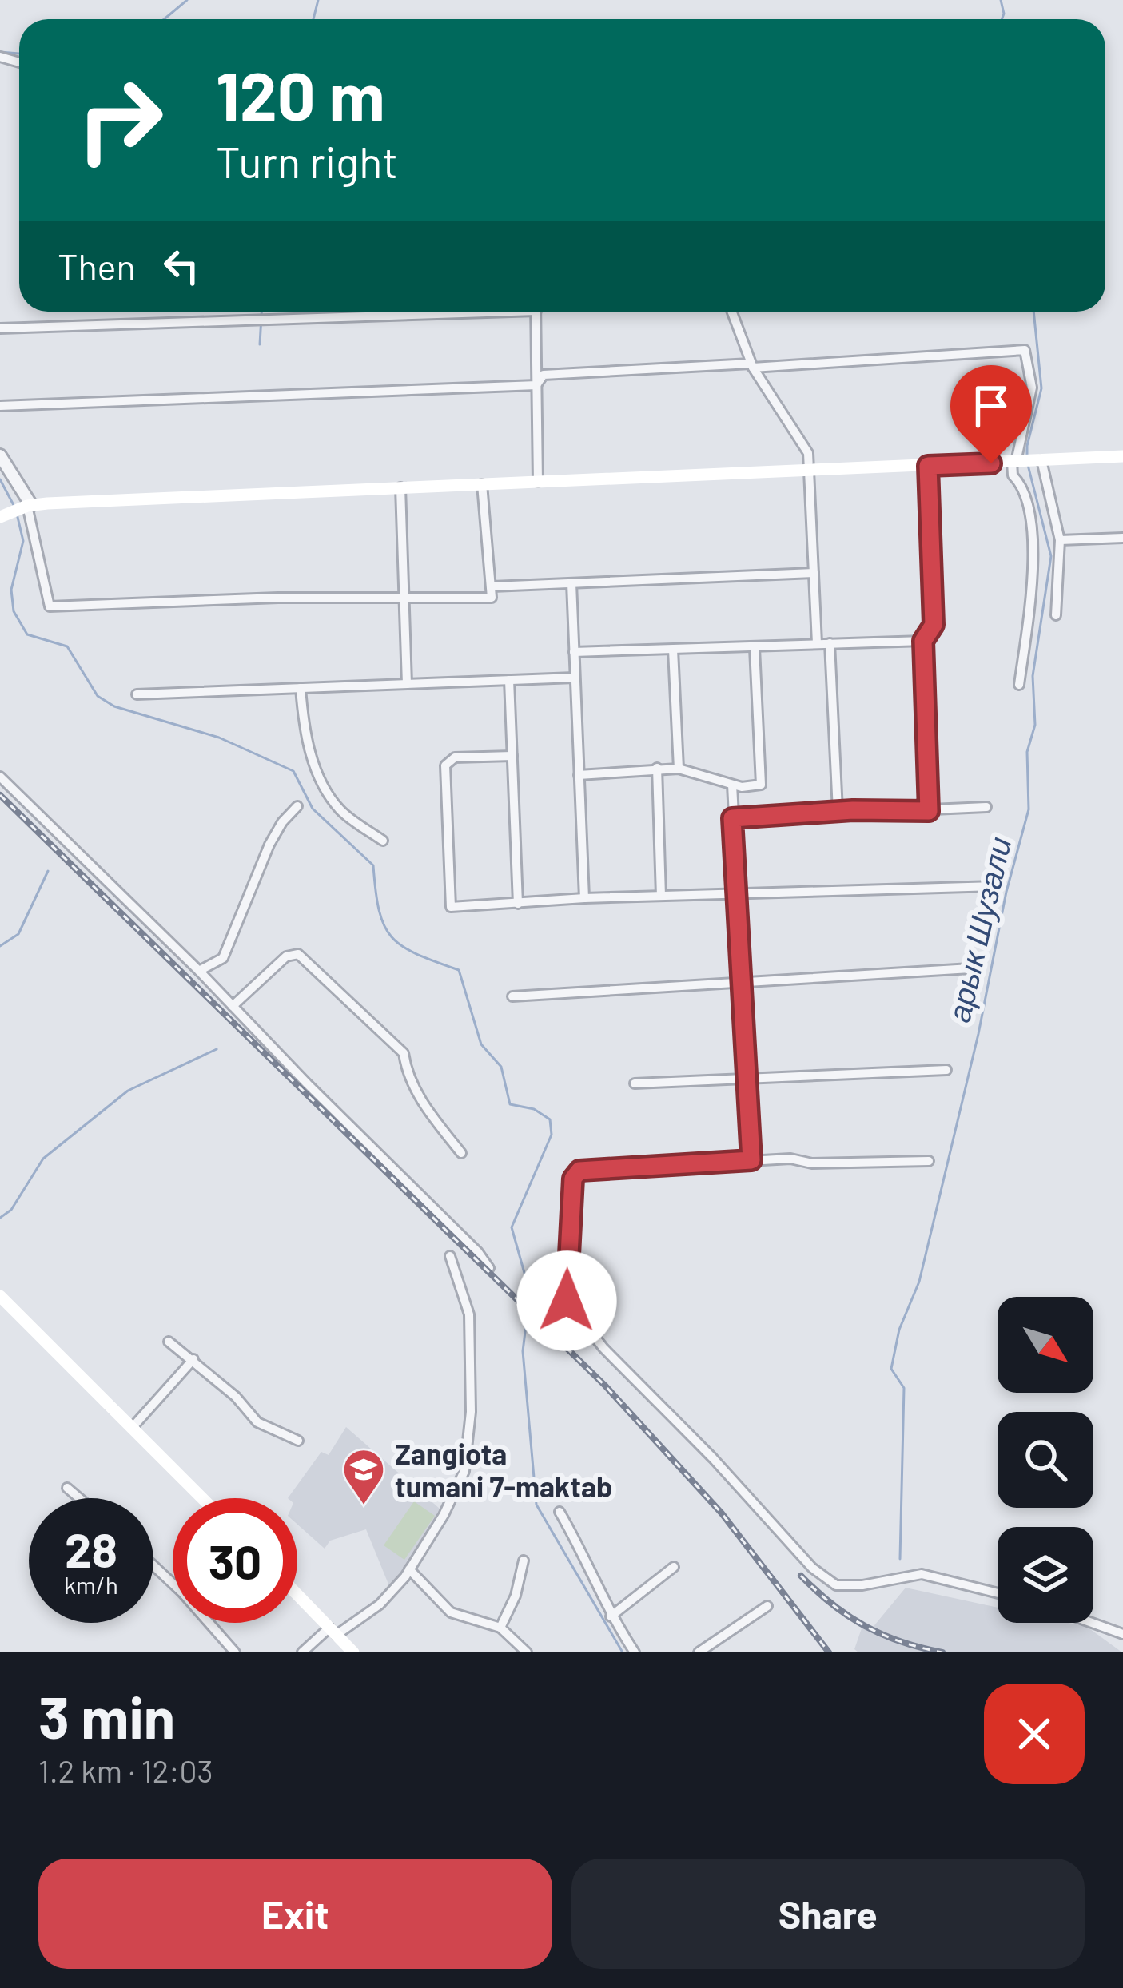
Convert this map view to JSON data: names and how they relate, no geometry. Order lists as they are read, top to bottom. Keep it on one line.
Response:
{"water":["арык Шузали"],"places":{"school or university":["Zangiota tumani 7-maktab"]},"north":"bottom right","page":{"turn":["120 m","Turn right"],"then":"Then","speed":"28 km/h","limit":"30","heading":["3 min","1.2 km · 12:03"],"buttons":["Exit","Share"]}}
